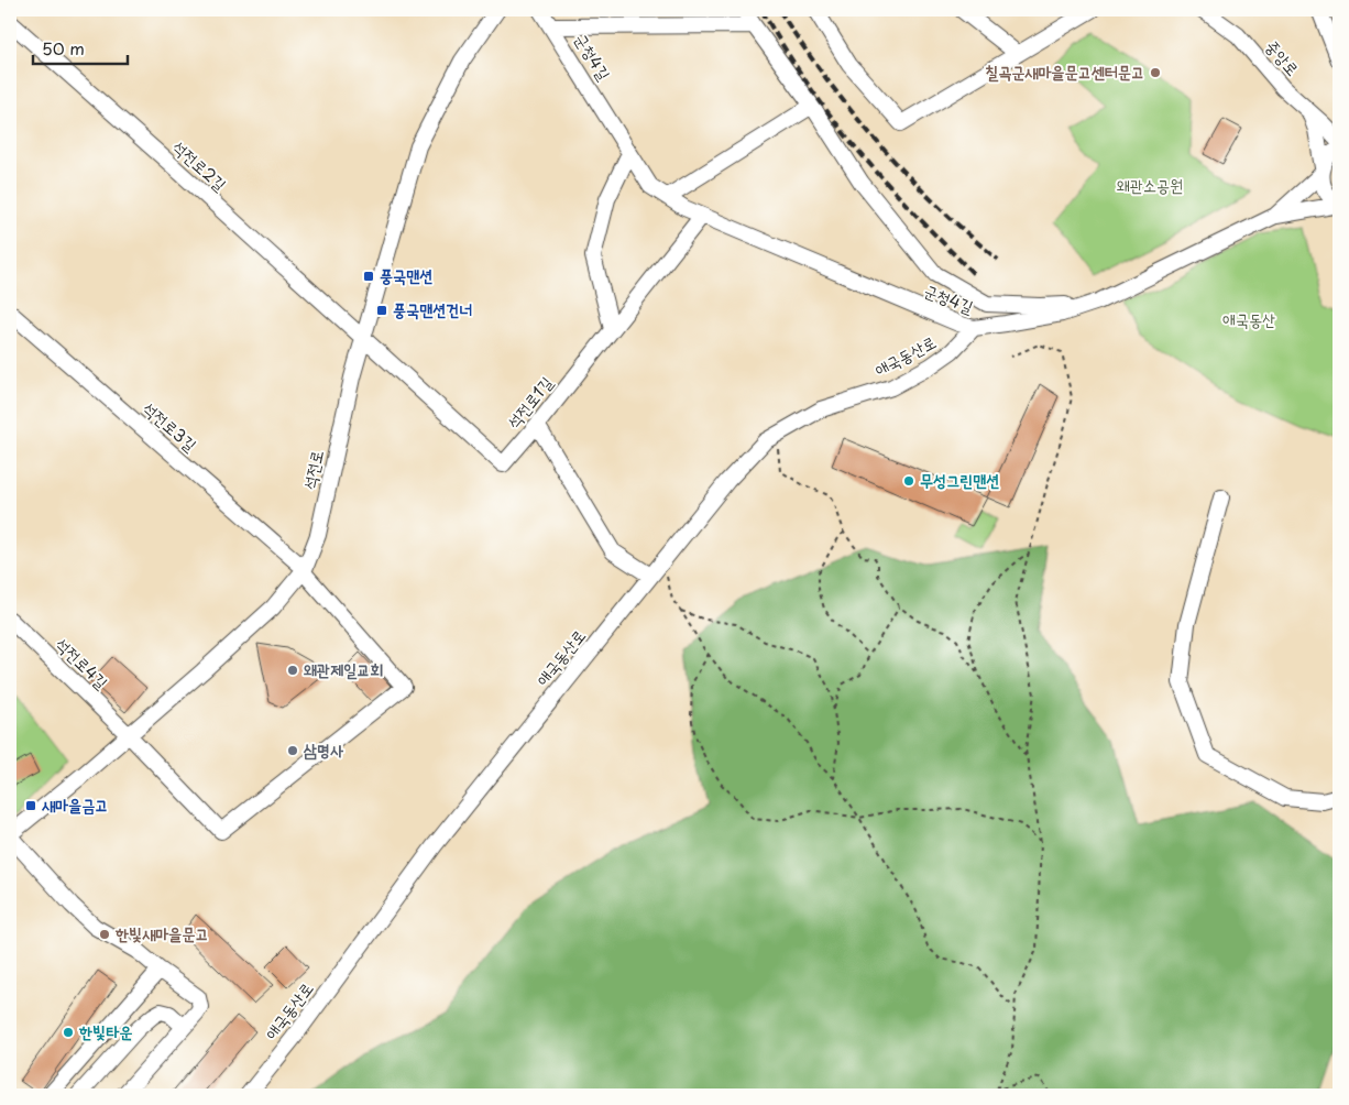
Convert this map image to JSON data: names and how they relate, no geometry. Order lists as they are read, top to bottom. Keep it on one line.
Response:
{"streets":{"street":["군청4길","중앙로","석전로2길","애국동산로","석전로1길","석전로3길","석전로","석전로4길"]},"crossings":[["군청4길","애국동산로"],["군청4길","석전로1길"],["석전로2길","석전로1길"],["석전로2길","석전로"],["석전로1길","석전로"],["석전로3길","석전로"],["석전로3길","석전로4길"],["석전로","석전로4길"]],"parks":["왜관소공원","애국동산"],"places":{"other":["칠곡군새마을문고센터문고","무성그린맨션","왜관제일교회","삼명사","한빛새마을문고","한빛타운"],"transit":["풍국맨션","풍국맨션건너","새마을금고"]},"scale_bar":"50 m"}
